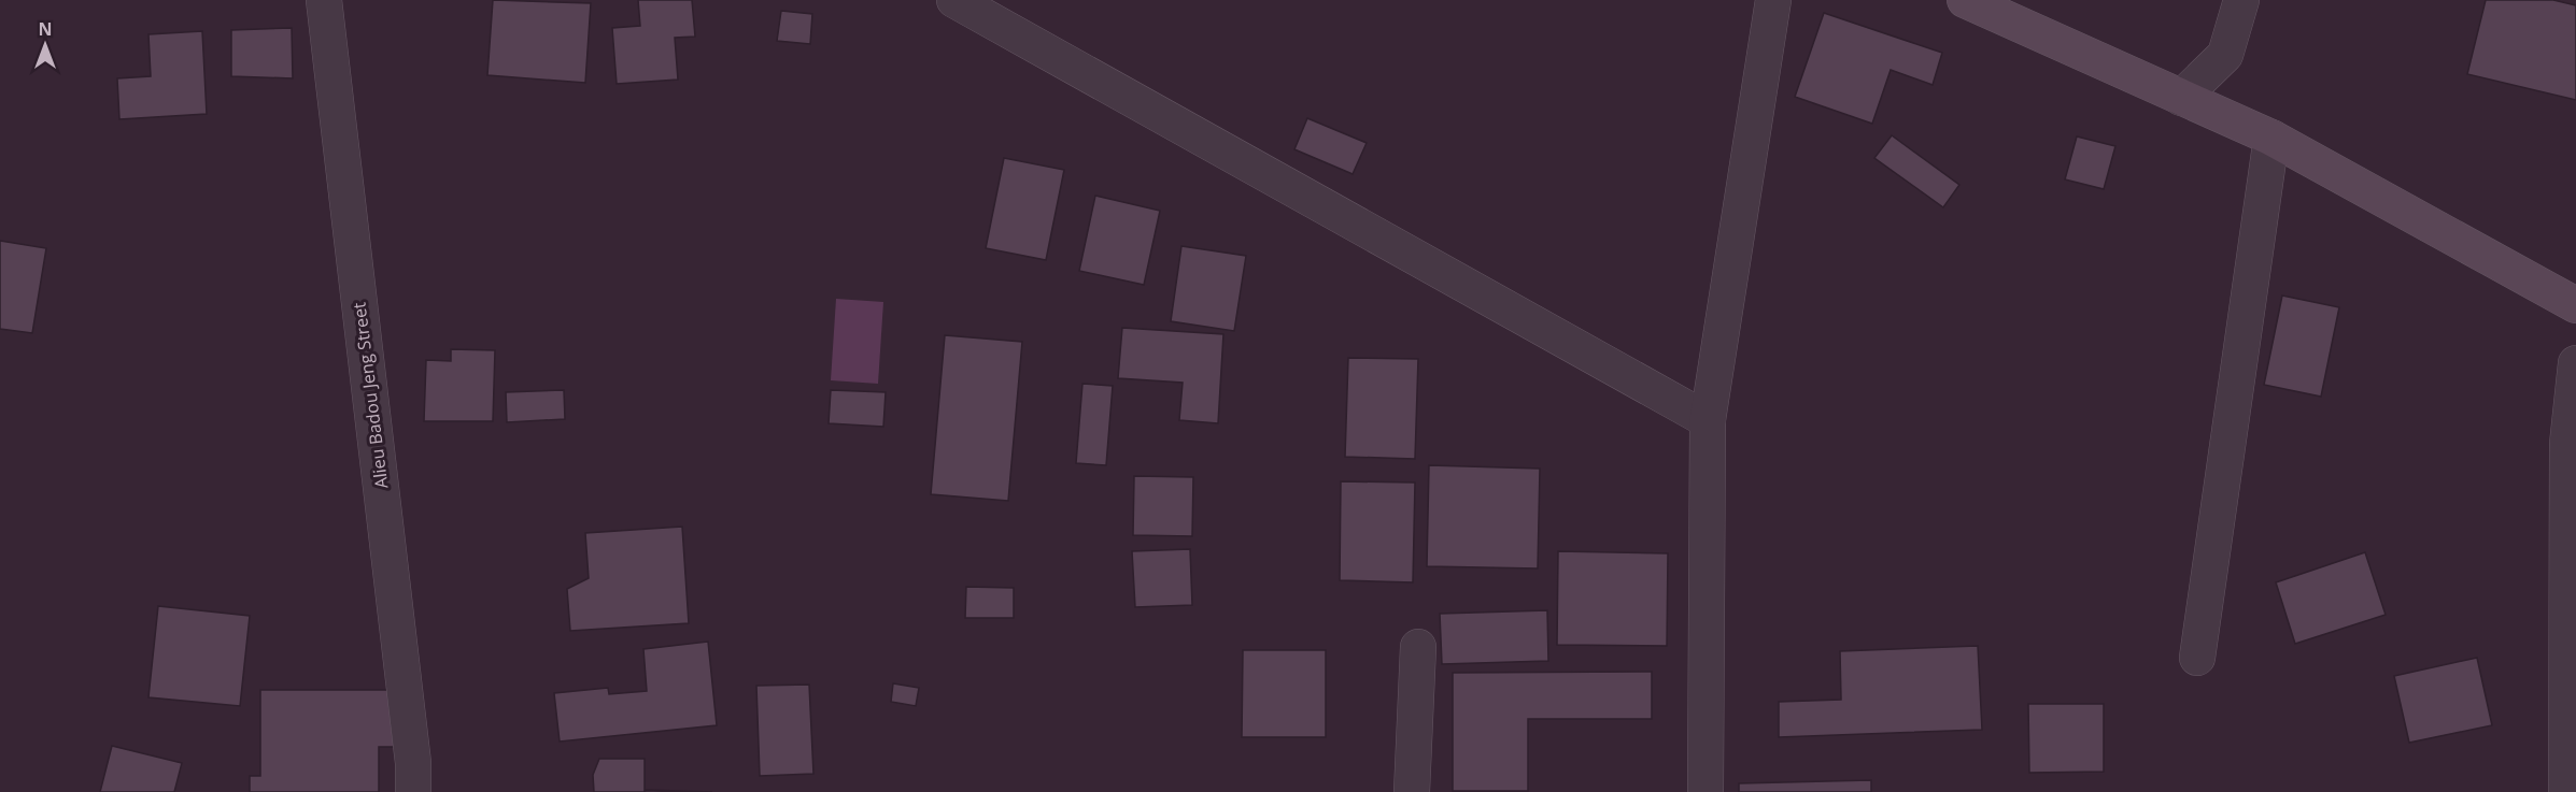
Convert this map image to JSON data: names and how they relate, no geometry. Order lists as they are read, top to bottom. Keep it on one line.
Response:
{"streets":{"street":["Alieu Badou Jeng Street"]},"north":"top"}
